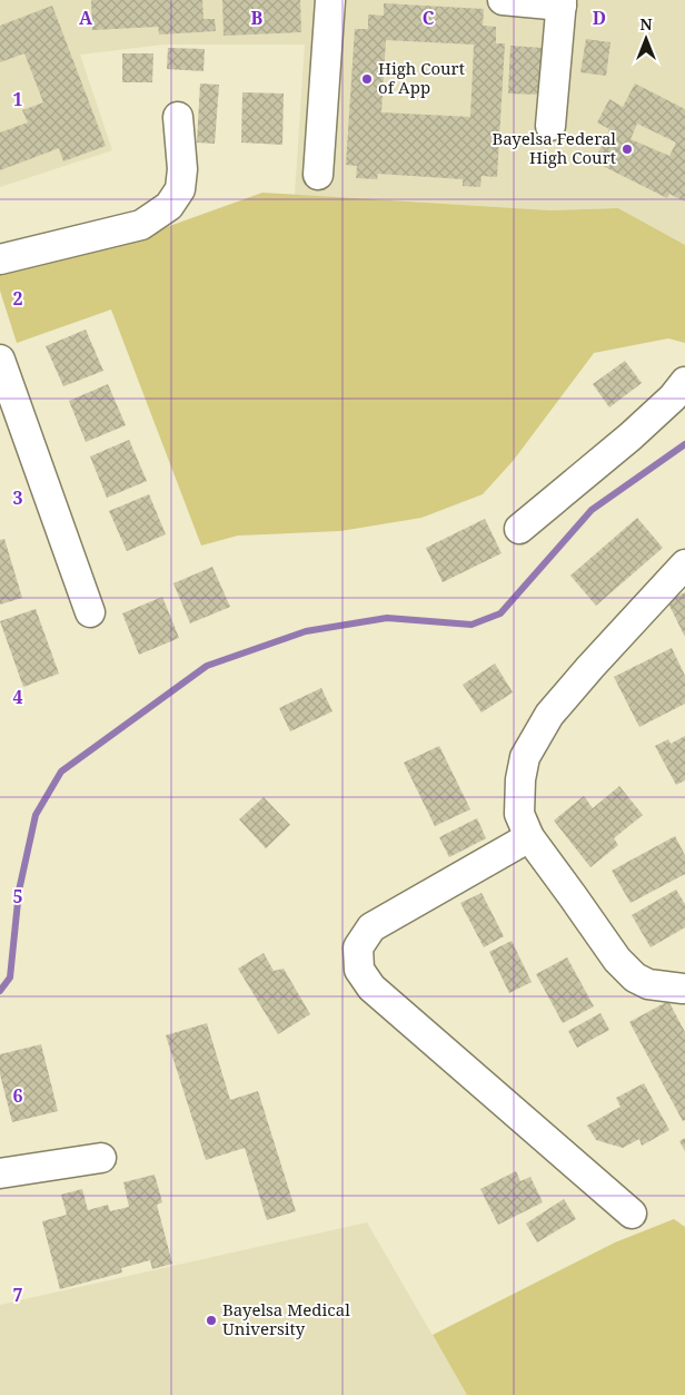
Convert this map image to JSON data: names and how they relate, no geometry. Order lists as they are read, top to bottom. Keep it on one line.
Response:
{"places":["High Court of App","Bayelsa Federal High Court","Bayelsa Medical University"],"north":"top","grid":{"columns":["A","B","C","D"],"rows":["1","2","3","4","5","6","7"]}}
